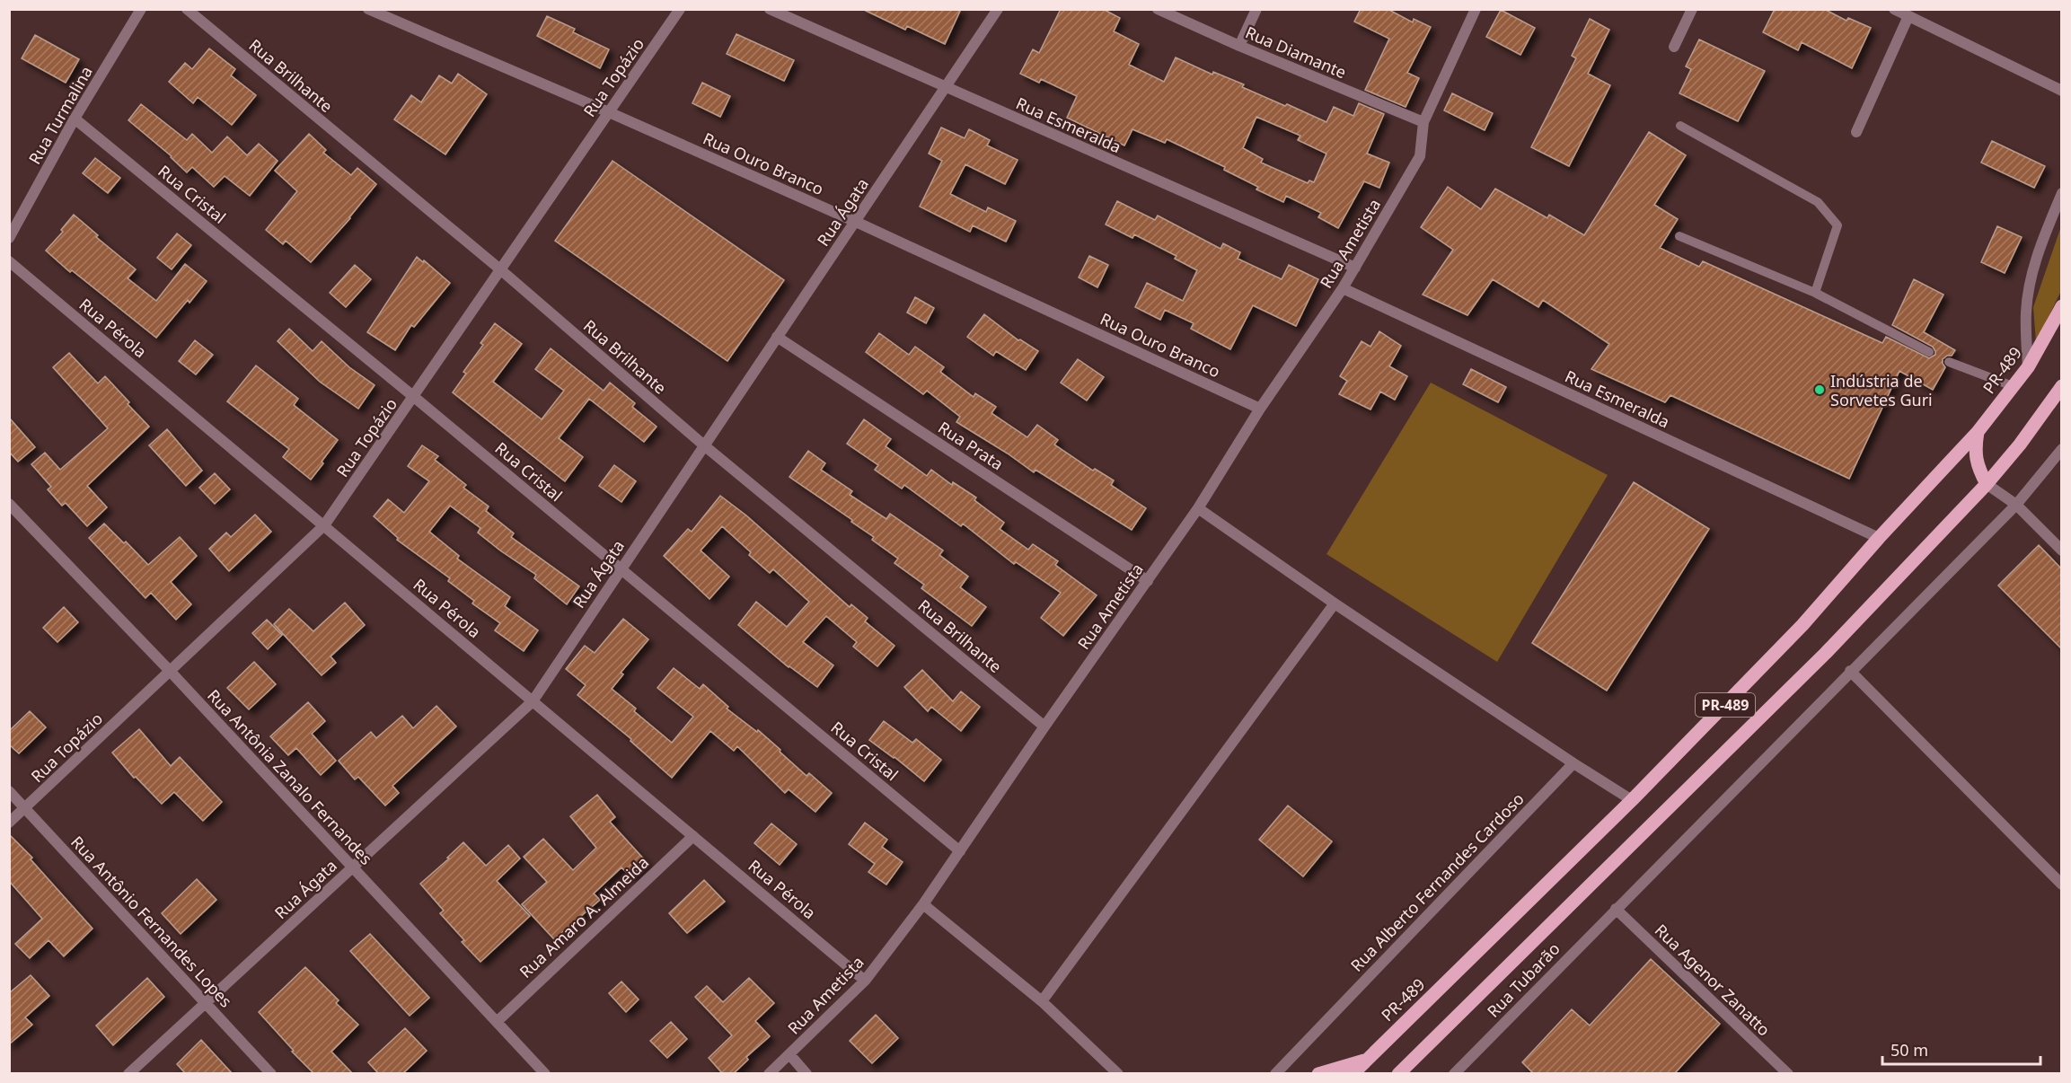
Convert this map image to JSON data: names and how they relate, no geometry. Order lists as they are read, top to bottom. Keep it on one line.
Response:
{"streets":{"main road":["PR-489"],"street":["Rua Diamante","Rua Brilhante","Rua Topázio","Rua Turmalina","Rua Esmeralda","Rua Ouro Branco","Rua Cristal","Rua Ágata","Rua Ametista","Rua Pérola","Rua Prata","Rua Antônia Zanalo Fernandes","Rua Alberto Fernandes Cardoso","Rua Amaro A. Almeida","Rua Antônio Fernandes Lopes","Rua Tubarão","Rua Agenor Zanatto"]},"crossings":[["Rua Diamante","Rua Ametista"],["Rua Brilhante","Rua Topázio"],["Rua Brilhante","Rua Ágata"],["Rua Brilhante","Rua Ametista"],["Rua Topázio","Rua Ouro Branco"],["Rua Topázio","Rua Cristal"],["Rua Topázio","Rua Pérola"],["Rua Topázio","Rua Antônia Zanalo Fernandes"],["Rua Topázio","Rua Antônio Fernandes Lopes"],["Rua Turmalina","Rua Cristal"],["Rua Esmeralda","Rua Ágata"],["Rua Esmeralda","Rua Ametista"],["Rua Esmeralda","PR-489"],["Rua Ouro Branco","Rua Ágata"],["Rua Ouro Branco","Rua Ametista"],["Rua Cristal","Rua Ágata"],["Rua Cristal","Rua Ametista"],["Rua Ágata","Rua Pérola"],["Rua Ágata","Rua Prata"],["Rua Ágata","Rua Antônia Zanalo Fernandes"],["Rua Ágata","Rua Antônio Fernandes Lopes"],["Rua Ametista","Rua Pérola"],["Rua Ametista","Rua Prata"],["Rua Pérola","Rua Amaro A. Almeida"],["Rua Antônia Zanalo Fernandes","Rua Amaro A. Almeida"],["Rua Tubarão","Rua Agenor Zanatto"]],"places":["Indústria de Sorvetes Guri"],"scale_bar":"50 m"}
